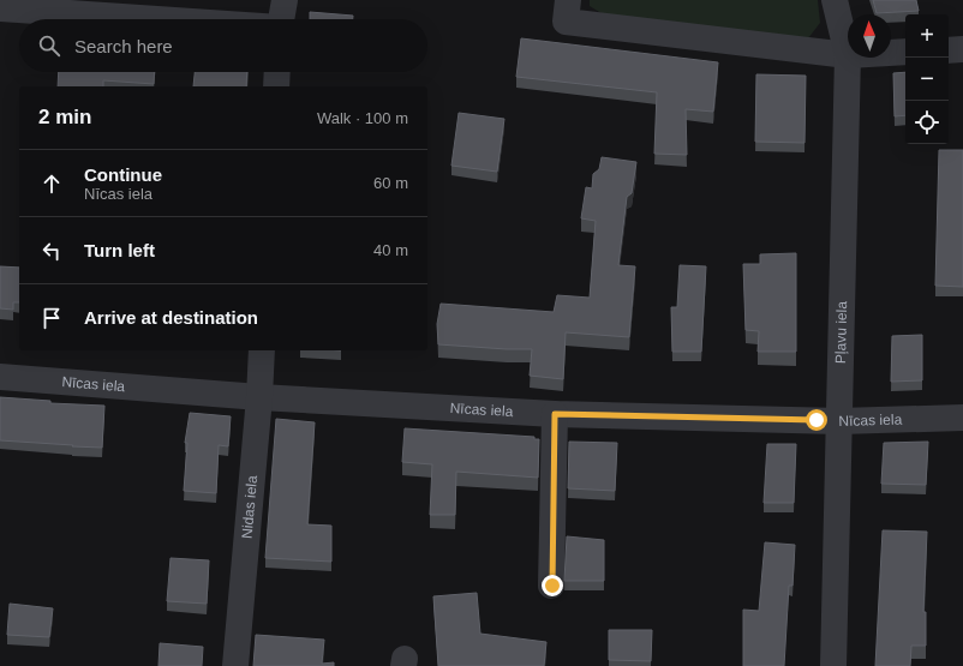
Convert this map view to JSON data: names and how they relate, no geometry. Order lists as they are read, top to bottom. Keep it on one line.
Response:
{"streets":{"street":["Pļavu iela","Nīcas iela","Nidas iela"]},"crossings":[["Pļavu iela","Nīcas iela"],["Nīcas iela","Nidas iela"]],"north":"top","page":{"map_buttons":["+","−"],"search":"Search here","heading":["2 min","Walk · 100 m"],"list":[["Continue","Nīcas iela","60 m"],["Turn left","40 m"],"Arrive at destination"]}}
